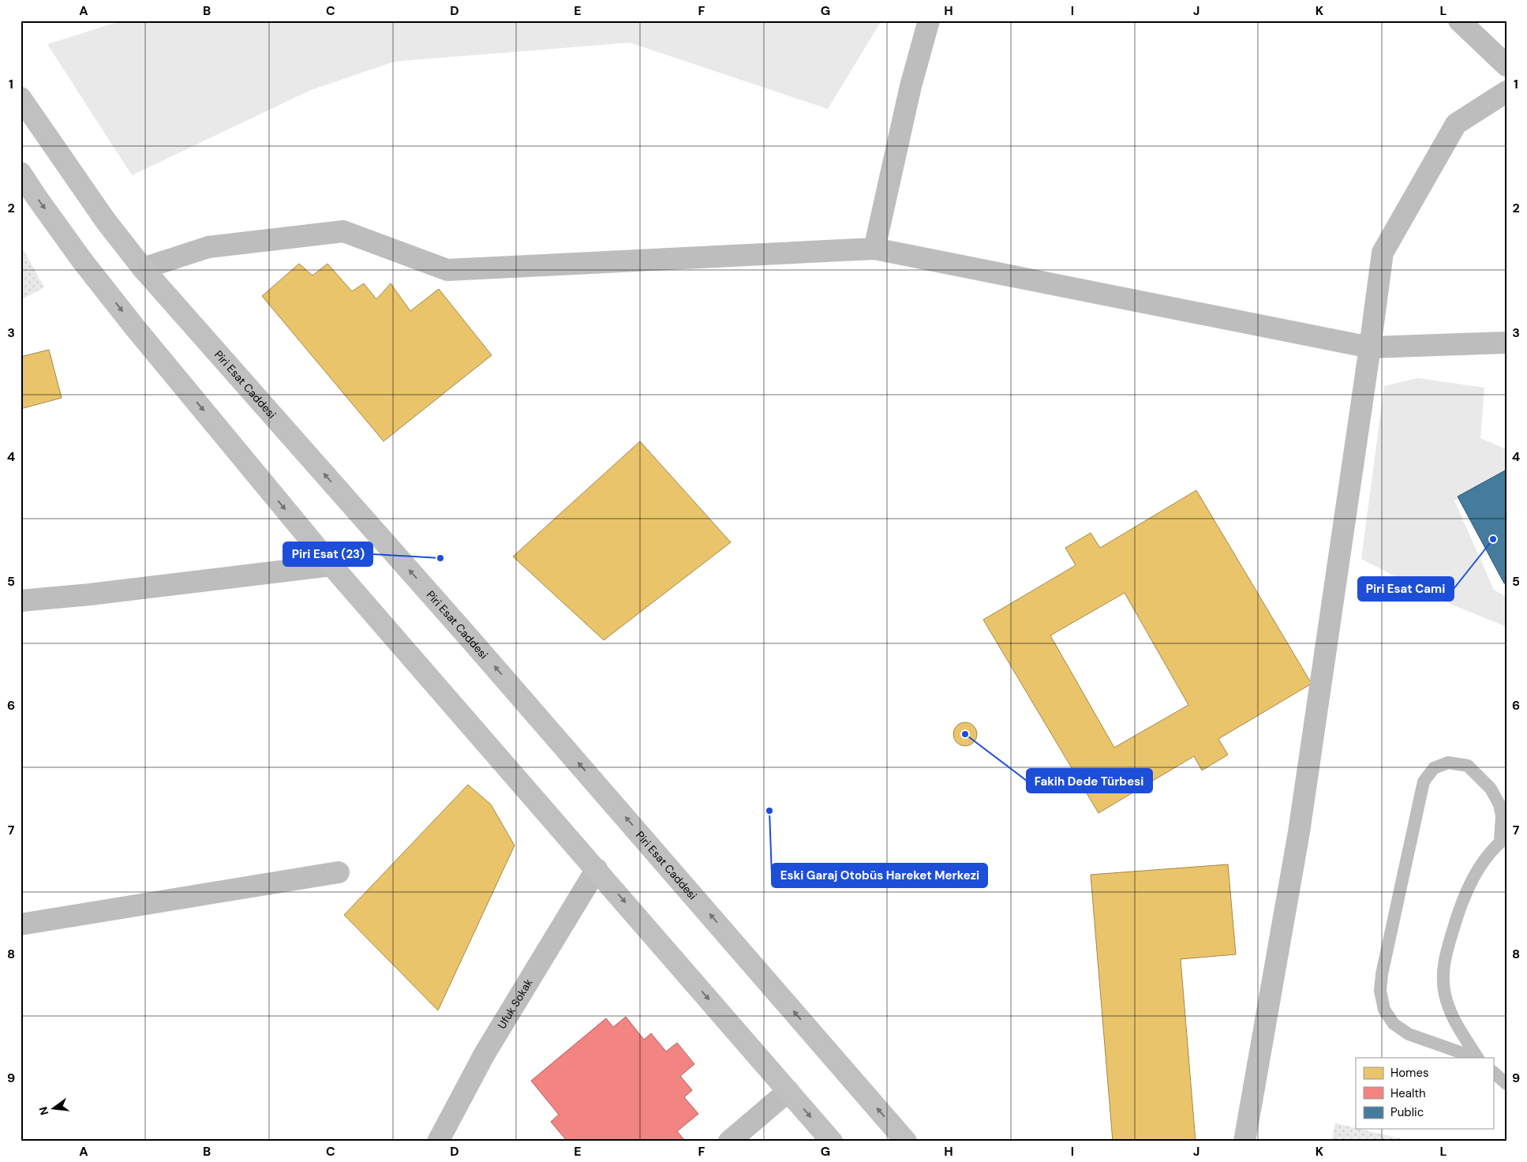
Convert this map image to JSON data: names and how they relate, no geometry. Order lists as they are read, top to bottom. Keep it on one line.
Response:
{"streets":{"main road":["Piri Esat Caddesi"],"street":["Ufuk Sokak"]},"places":["Piri Esat Cami","Piri Esat (23)","Fakih Dede Türbesi","Eski Garaj Otobüs Hareket Merkezi"],"legend":["Homes","Health","Public"],"north":"left","grid":{"columns":["A","B","C","D","E","F","G","H","I","J","K","L"],"rows":["1","2","3","4","5","6","7","8","9"]}}
